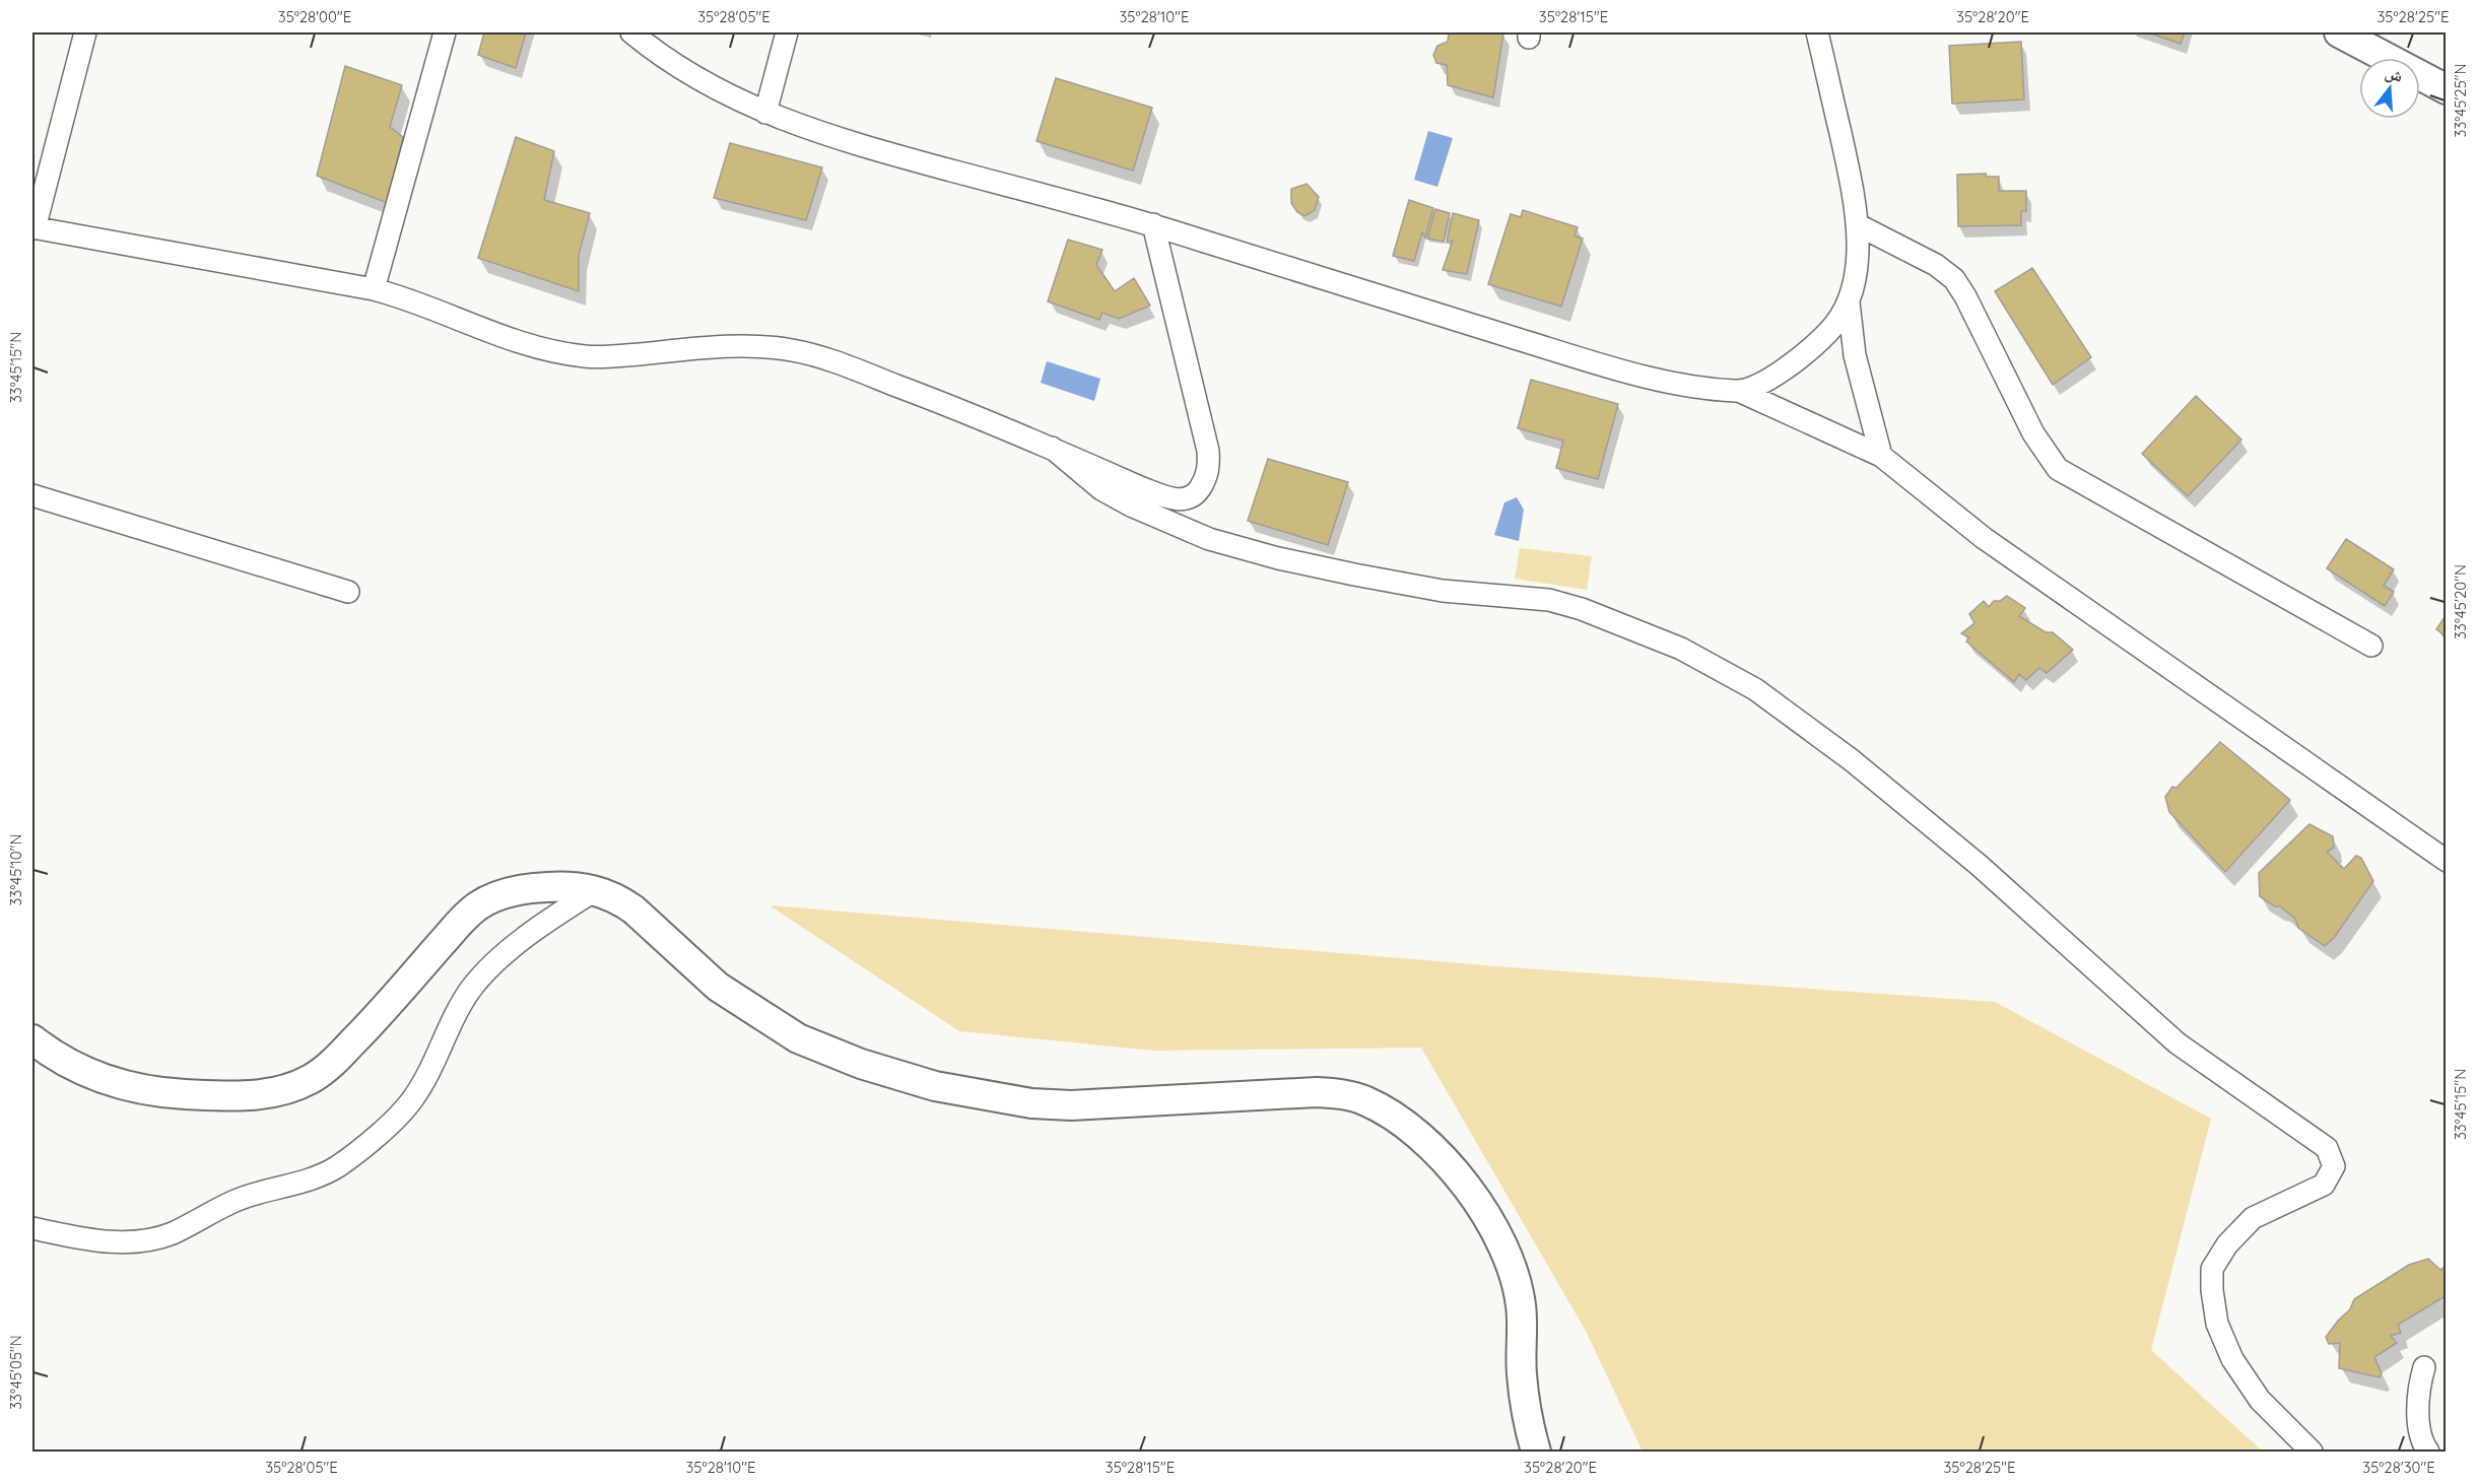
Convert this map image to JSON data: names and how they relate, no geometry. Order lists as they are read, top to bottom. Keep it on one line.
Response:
{"north":"top","coordinates":["35°28'00\"E","35°28'05\"E","35°28'10\"E","35°28'15\"E","35°28'20\"E","35°28'25\"E","33°45'25\"N","33°45'15\"N","33°45'20\"N","33°45'10\"N","33°45'05\"N","35°28'30\"E"]}
